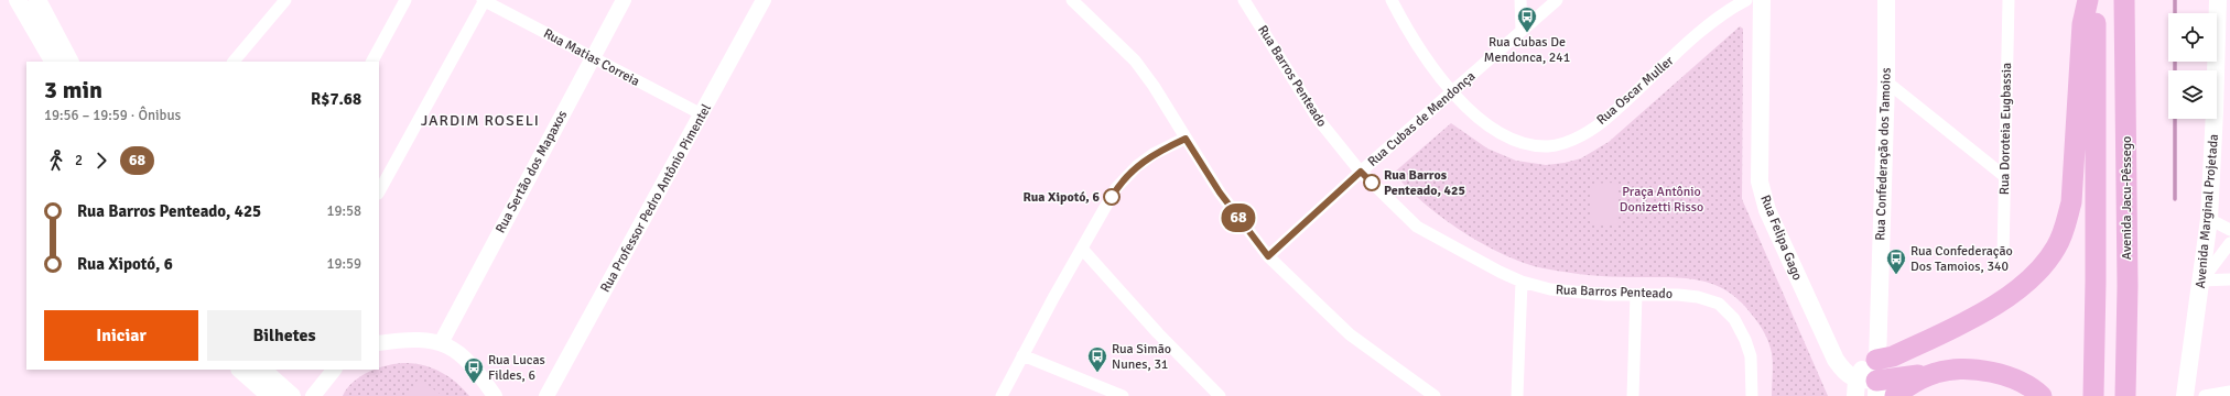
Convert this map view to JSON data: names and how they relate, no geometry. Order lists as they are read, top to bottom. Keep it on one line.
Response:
{"streets":{"highway":["Avenida Jacu-Pêssego"],"main road":["Rua Confederação dos Tamoios","Avenida Marginal Projetada","Rua Felipa Gago"],"street":["Rua Matias Correia","Rua Barros Penteado","Rua Oscar Muller","Rua Cubas de Mendonça","Rua Doroteia Eugbassia","Rua Sertão dos Mapaxos","Rua Professor Pedro Antônio Pimentel"]},"crossings":[["Rua Matias Correia","Rua Sertão dos Mapaxos"],["Rua Matias Correia","Rua Professor Pedro Antônio Pimentel"],["Rua Barros Penteado","Rua Cubas de Mendonça"],["Rua Oscar Muller","Rua Cubas de Mendonça"],["Rua Confederação dos Tamoios","Rua Felipa Gago"]],"districts":["JARDIM ROSELI"],"parks":["Praça Antônio Donizetti Risso"],"places":{"bus stop":["Rua Cubas De Mendonca, 241","Rua Confederação Dos Tamoios, 340","Rua Simão Nunes, 31","Rua Lucas Fildes, 6"],"other":["Rua Barros Penteado, 425","Rua Xipotó, 6"]},"lines":["bus line 68"],"page":{"on_map":"68","heading":["3 min","19:56 – 19:59 · Ônibus","R$7.68"],"legs":["2","68"],"list":[{"name":"Rua Barros Penteado, 425","value":"19:58"},{"name":"Rua Xipotó, 6","value":"19:59"}],"buttons":["Iniciar","Bilhetes"]}}
